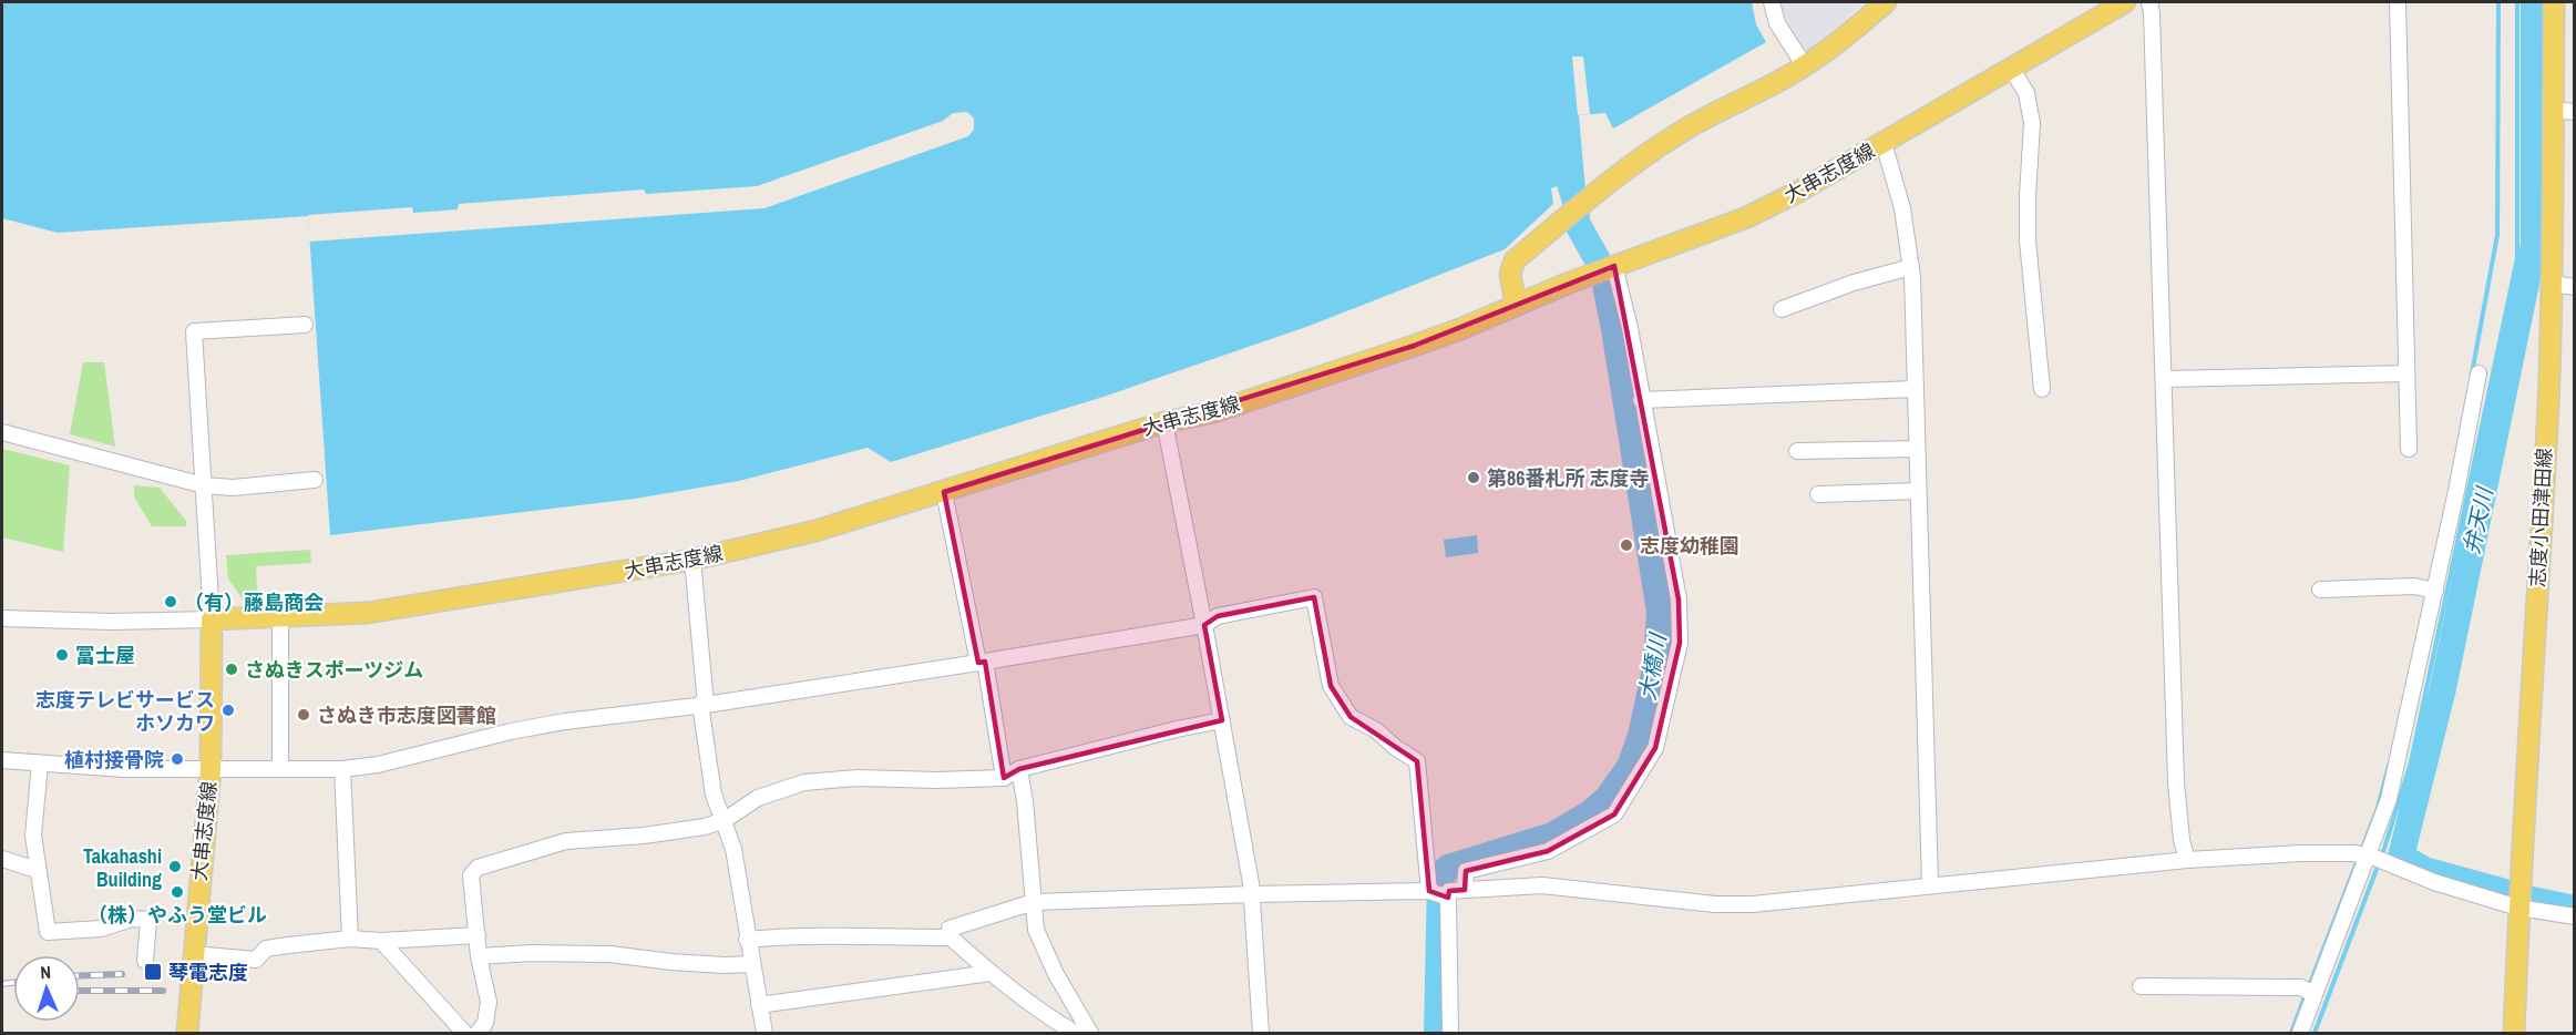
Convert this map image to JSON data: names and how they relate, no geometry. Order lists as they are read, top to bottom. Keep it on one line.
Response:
{"streets":{"main road":["大串志度線","志度小田津田線"]},"water":["弁天川","大橋川"],"places":{"other":["第86番札所 志度寺","志度幼稚園","（有）藤島商会","冨士屋","さぬきスポーツジム","志度テレビサービス ホソカワ","さぬき市志度図書館","植村接骨院","Takahashi Building","（株）やふう堂ビル"],"transit":["琴電志度"]},"north":"top"}
